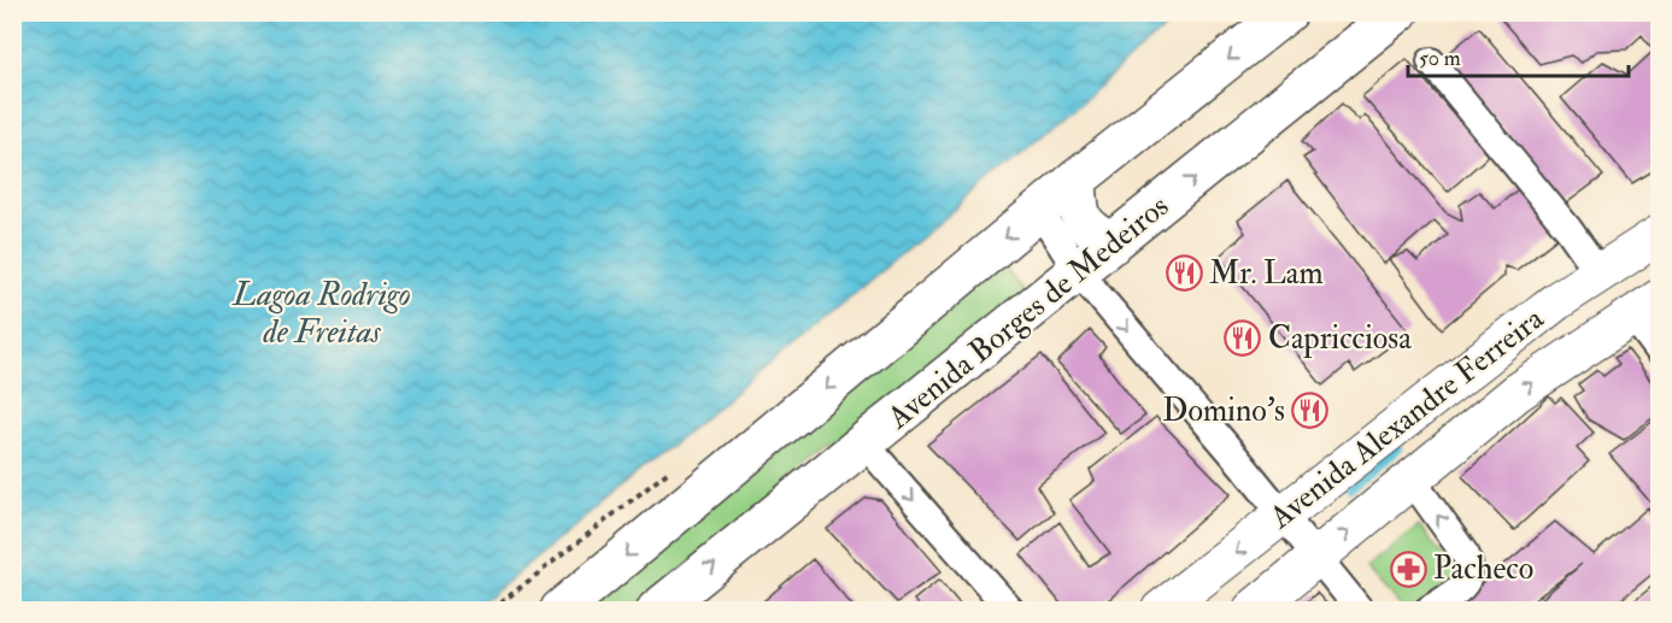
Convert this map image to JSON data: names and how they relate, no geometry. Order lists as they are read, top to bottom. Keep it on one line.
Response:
{"streets":{"highway":["Avenida Borges de Medeiros"],"street":["Avenida Alexandre Ferreira"]},"water":["Lagoa Rodrigo de Freitas"],"places":{"restaurant":["Mr. Lam","Capricciosa","Domino's"],"pharmacy":["Pacheco"]},"scale_bar":"50 m"}
